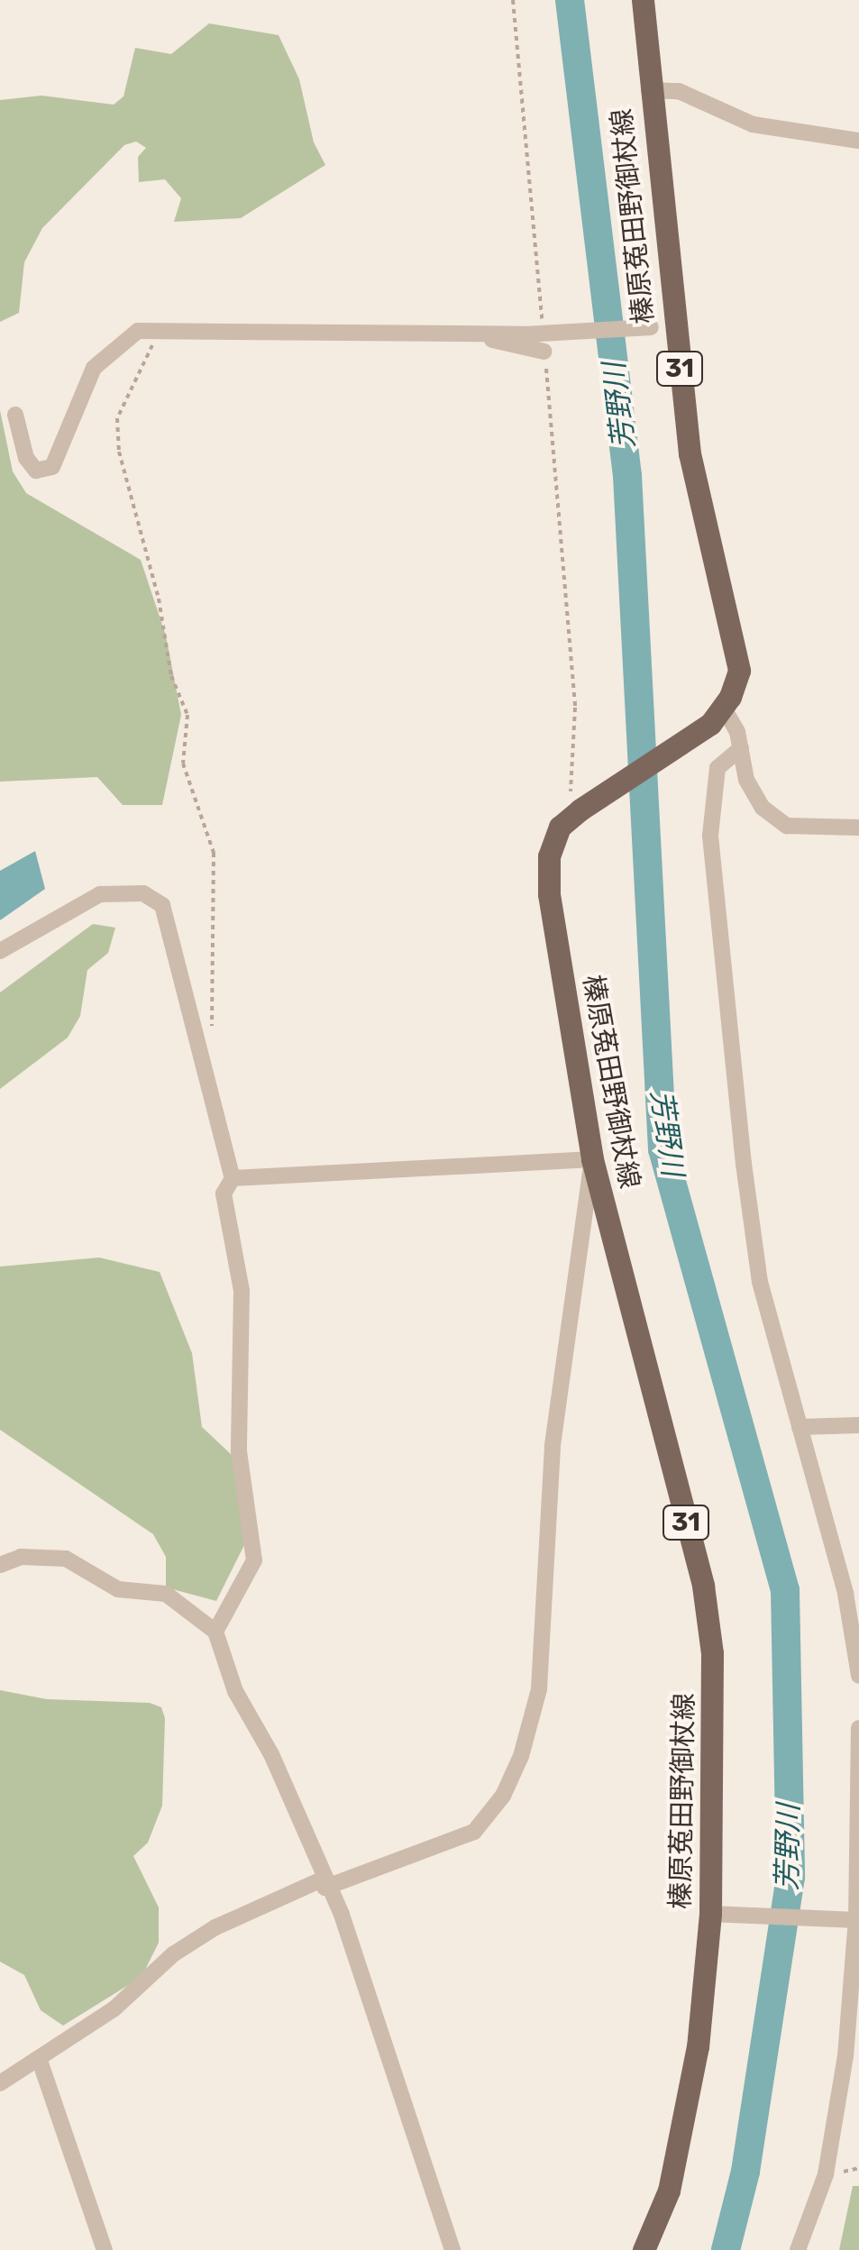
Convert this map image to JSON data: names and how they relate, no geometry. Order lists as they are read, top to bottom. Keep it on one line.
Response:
{"streets":{"main road":["榛原菟田野御杖線","31"]},"water":["芳野川"]}
